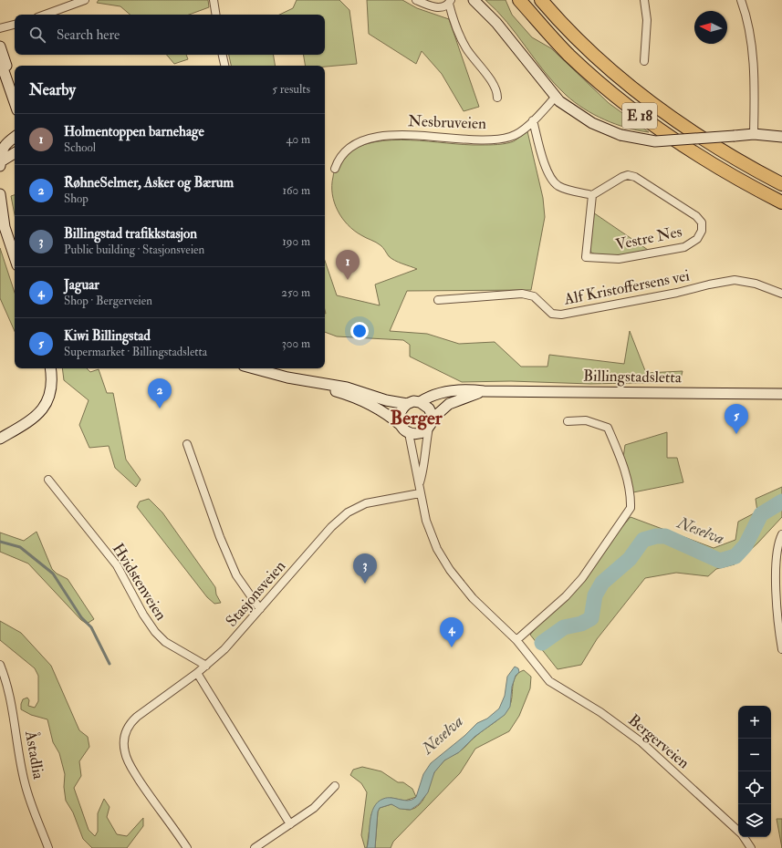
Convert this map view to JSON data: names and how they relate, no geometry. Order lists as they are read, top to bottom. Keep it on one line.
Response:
{"streets":{"highway":["E 18"],"main road":["Billingstadsletta"],"street":["Nesbruveien","Vestre Nes","Alf Kristoffersens vei","Hvidstenveien","Stasjonsveien","Bergerveien","Åstadlia"]},"crossings":[["Hvidstenveien","Stasjonsveien"]],"districts":["Berger"],"water":["Neselva"],"north":"left","page":{"search":"Search here","heading":["Nearby","5 results"],"list":[{"mark":"1","name":"Holmentoppen barnehage","note":"School","value":"40 m"},{"mark":"2","name":"RøhneSelmer, Asker og Bærum","note":"Shop","value":"160 m"},{"mark":"3","name":"Billingstad trafikkstasjon","note":"Public building · Stasjonsveien","value":"190 m"},{"mark":"4","name":"Jaguar","note":"Shop · Bergerveien","value":"250 m"},{"mark":"5","name":"Kiwi Billingstad","note":"Supermarket · Billingstadsletta","value":"300 m"}],"pins":["1","2","5","3","4"],"map_buttons":["+","−"]}}
